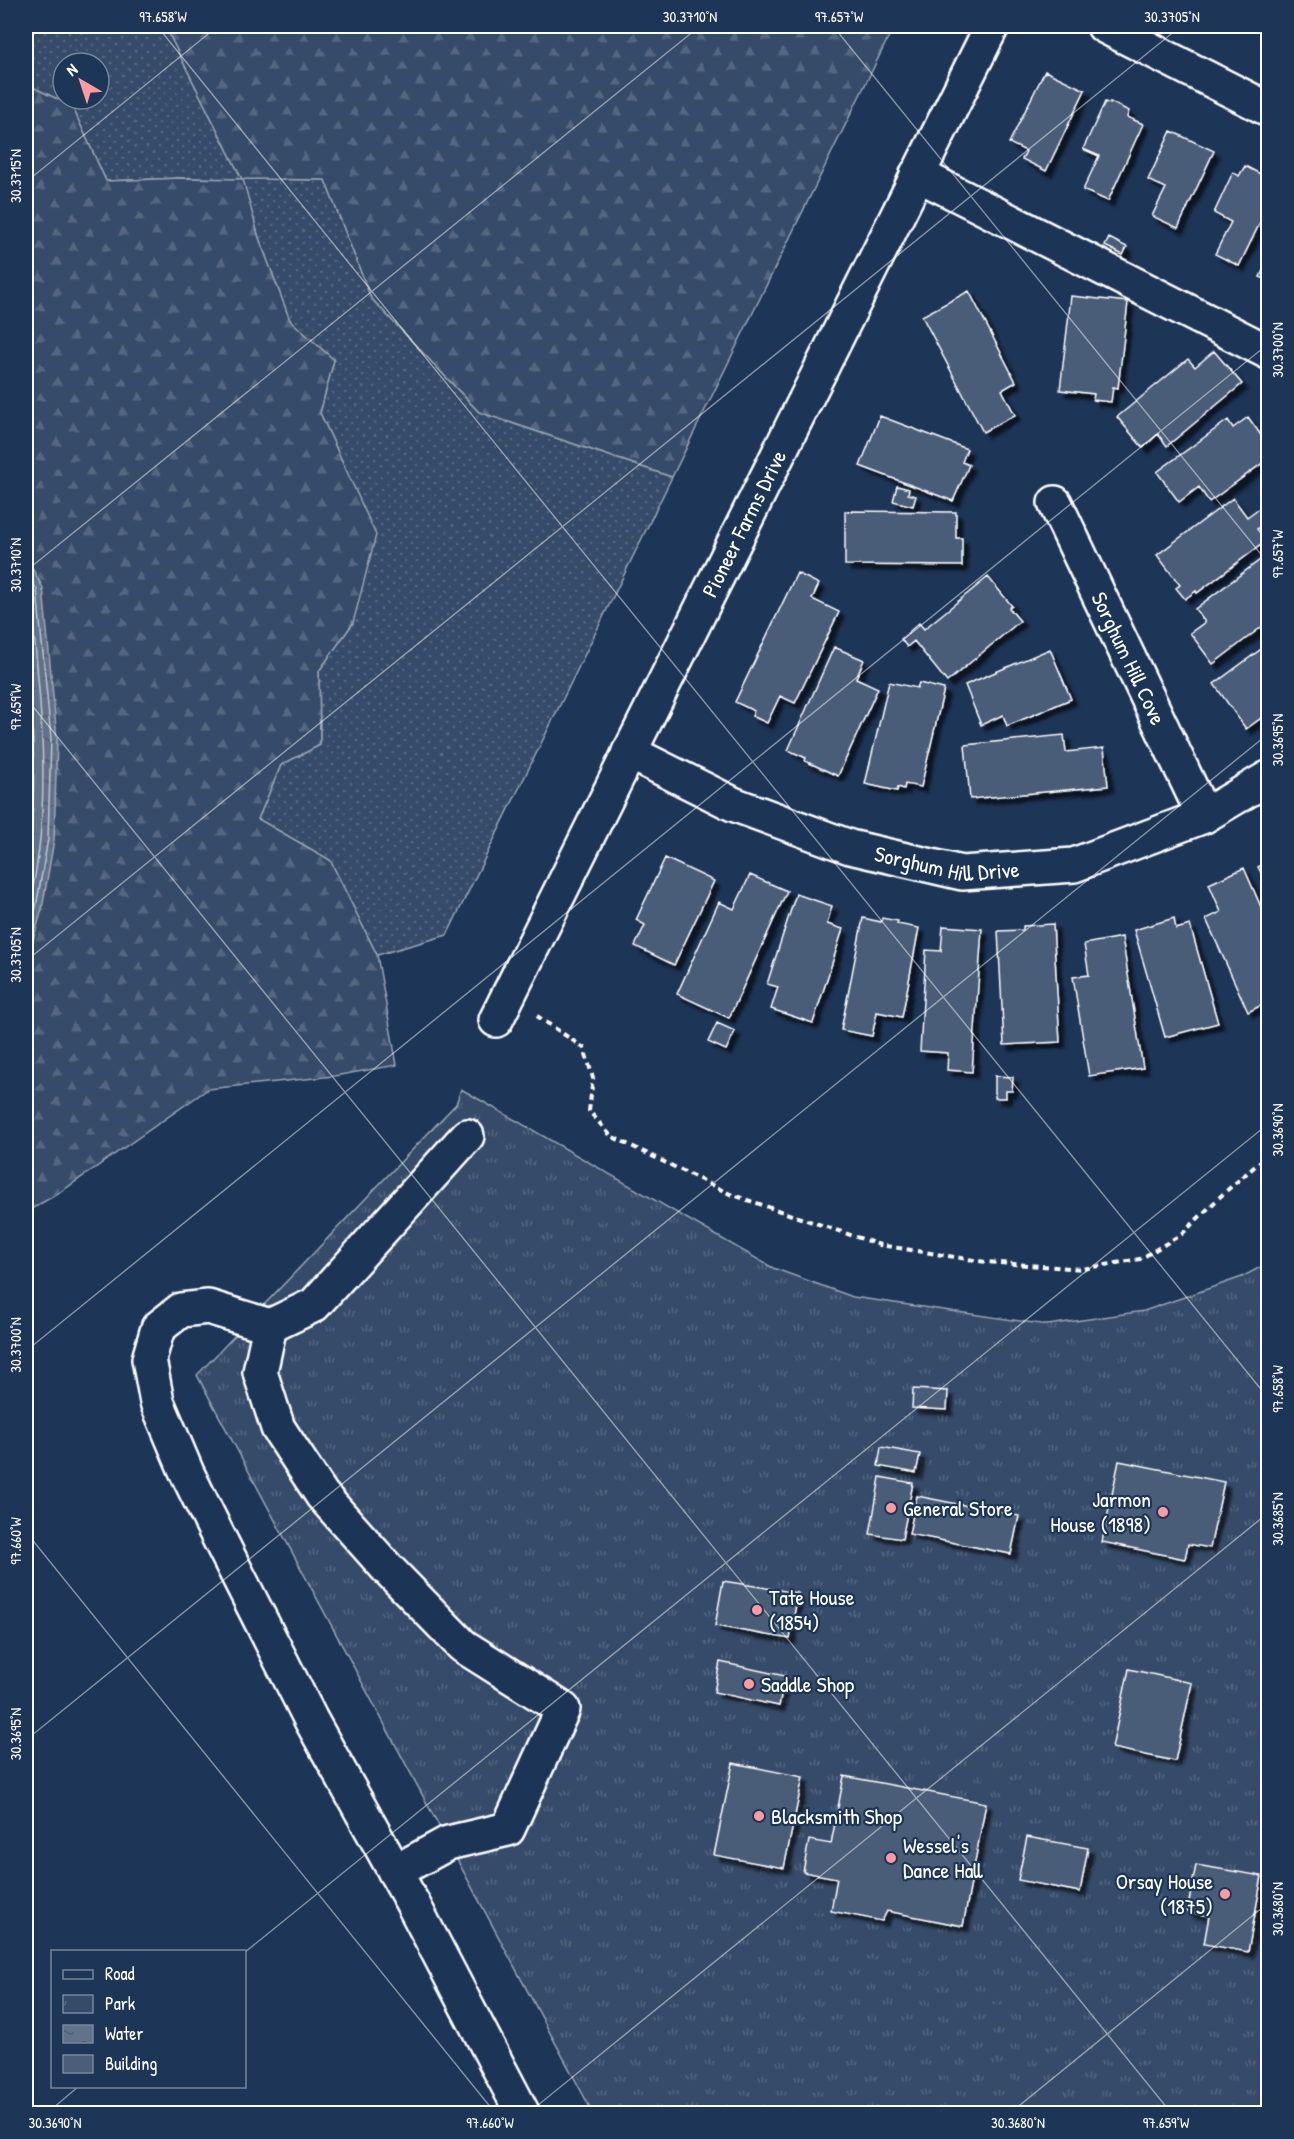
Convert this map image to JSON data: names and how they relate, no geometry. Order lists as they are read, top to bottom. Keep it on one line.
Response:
{"streets":{"street":["Pioneer Farms Drive","Sorghum Hill Cove","Sorghum Hill Drive"]},"crossings":[["Pioneer Farms Drive","Sorghum Hill Drive"],["Sorghum Hill Cove","Sorghum Hill Drive"]],"places":["General Store","Jarmon House (1898)","Tate House (1854)","Saddle Shop","Blacksmith Shop","Wessel's Dance Hall","Orsay House (1875)"],"legend":["Road","Park","Water","Building"],"north":"top left","coordinates":["97.658°W","30.3710°N","97.657°W","30.3705°N","30.3715°N","30.3700°N","97.659°W","30.3695°N","30.3690°N","30.3685°N","97.660°W","30.3680°N"]}
